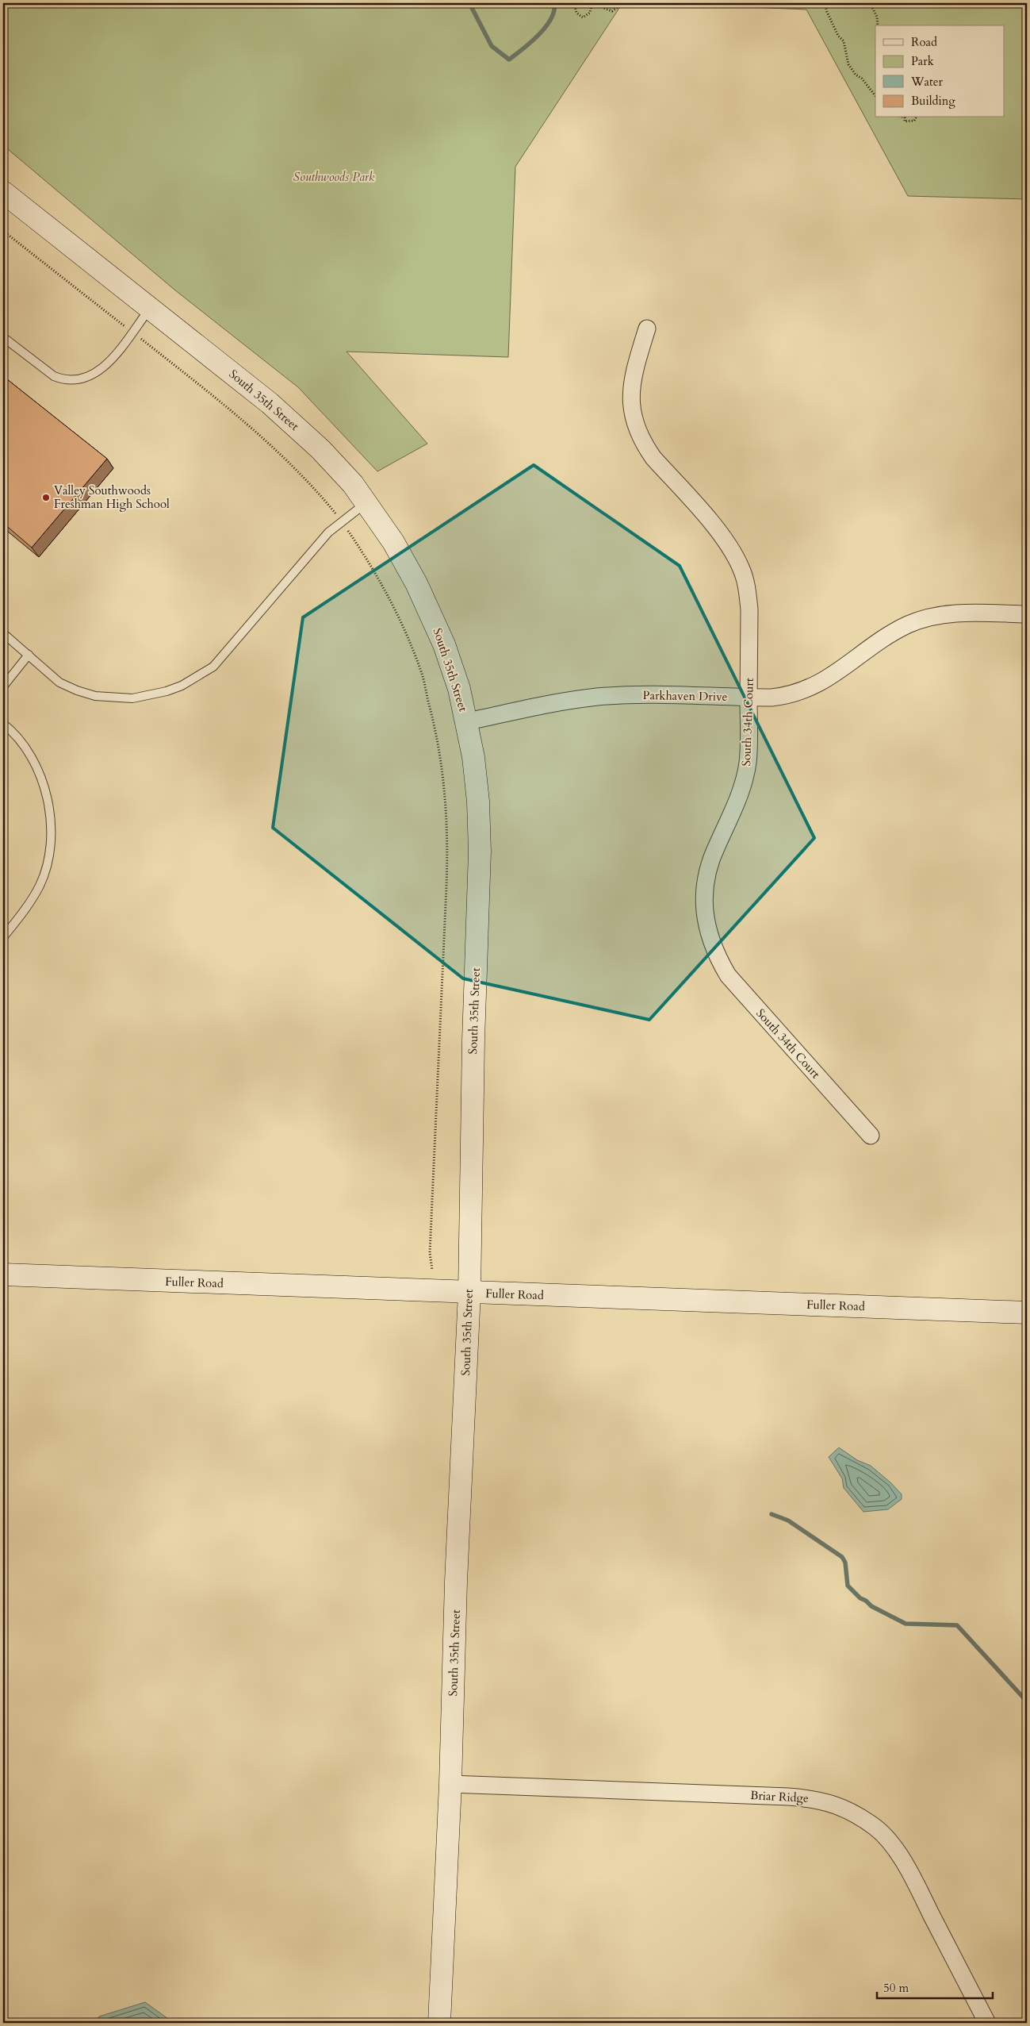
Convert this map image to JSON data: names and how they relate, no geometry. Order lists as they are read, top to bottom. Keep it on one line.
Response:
{"streets":{"street":["South 35th Street","Parkhaven Drive","South 34th Court","Fuller Road","Briar Ridge"]},"crossings":[["South 35th Street","Parkhaven Drive"],["South 35th Street","Fuller Road"],["South 35th Street","Briar Ridge"],["Parkhaven Drive","South 34th Court"]],"parks":["Southwoods Park"],"places":["Valley Southwoods Freshman High School"],"legend":["Road","Park","Water","Building"],"scale_bar":"50 m"}
